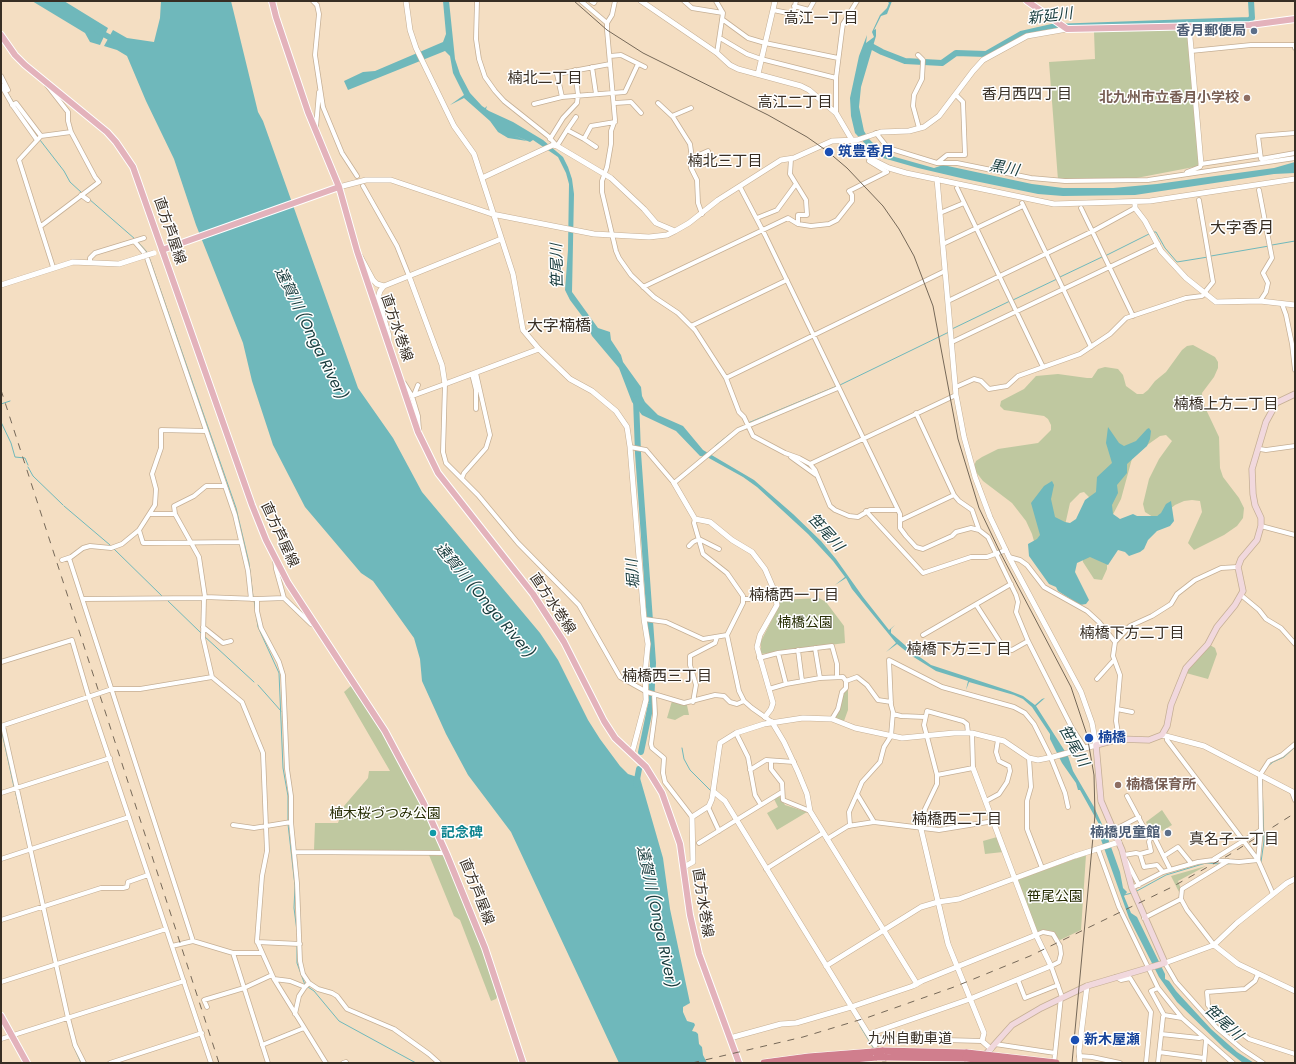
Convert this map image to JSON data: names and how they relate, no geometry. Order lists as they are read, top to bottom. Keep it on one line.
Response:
{"streets":{"highway":["九州自動車道"],"main road":["直方芦屋線","直方水巻線"]},"districts":["高江一丁目","楠北二丁目","香月西四丁目","高江二丁目","楠北三丁目","大字香月","大字楠橋","楠橋上方二丁目","楠橋西一丁目","楠橋下方二丁目","楠橋下方三丁目","楠橋西三丁目","楠橋西二丁目","真名子一丁目"],"water":["新延川","黒川","笹尾川","遠賀川 (Onga River)","堀川"],"parks":["楠橋公園","植木桜づつみ公園","笹尾公園"],"places":["香月郵便局","北九州市立香月小学校","筑豊香月","楠橋","楠橋保育所","記念碑","楠橋児童館","新木屋瀬"]}
